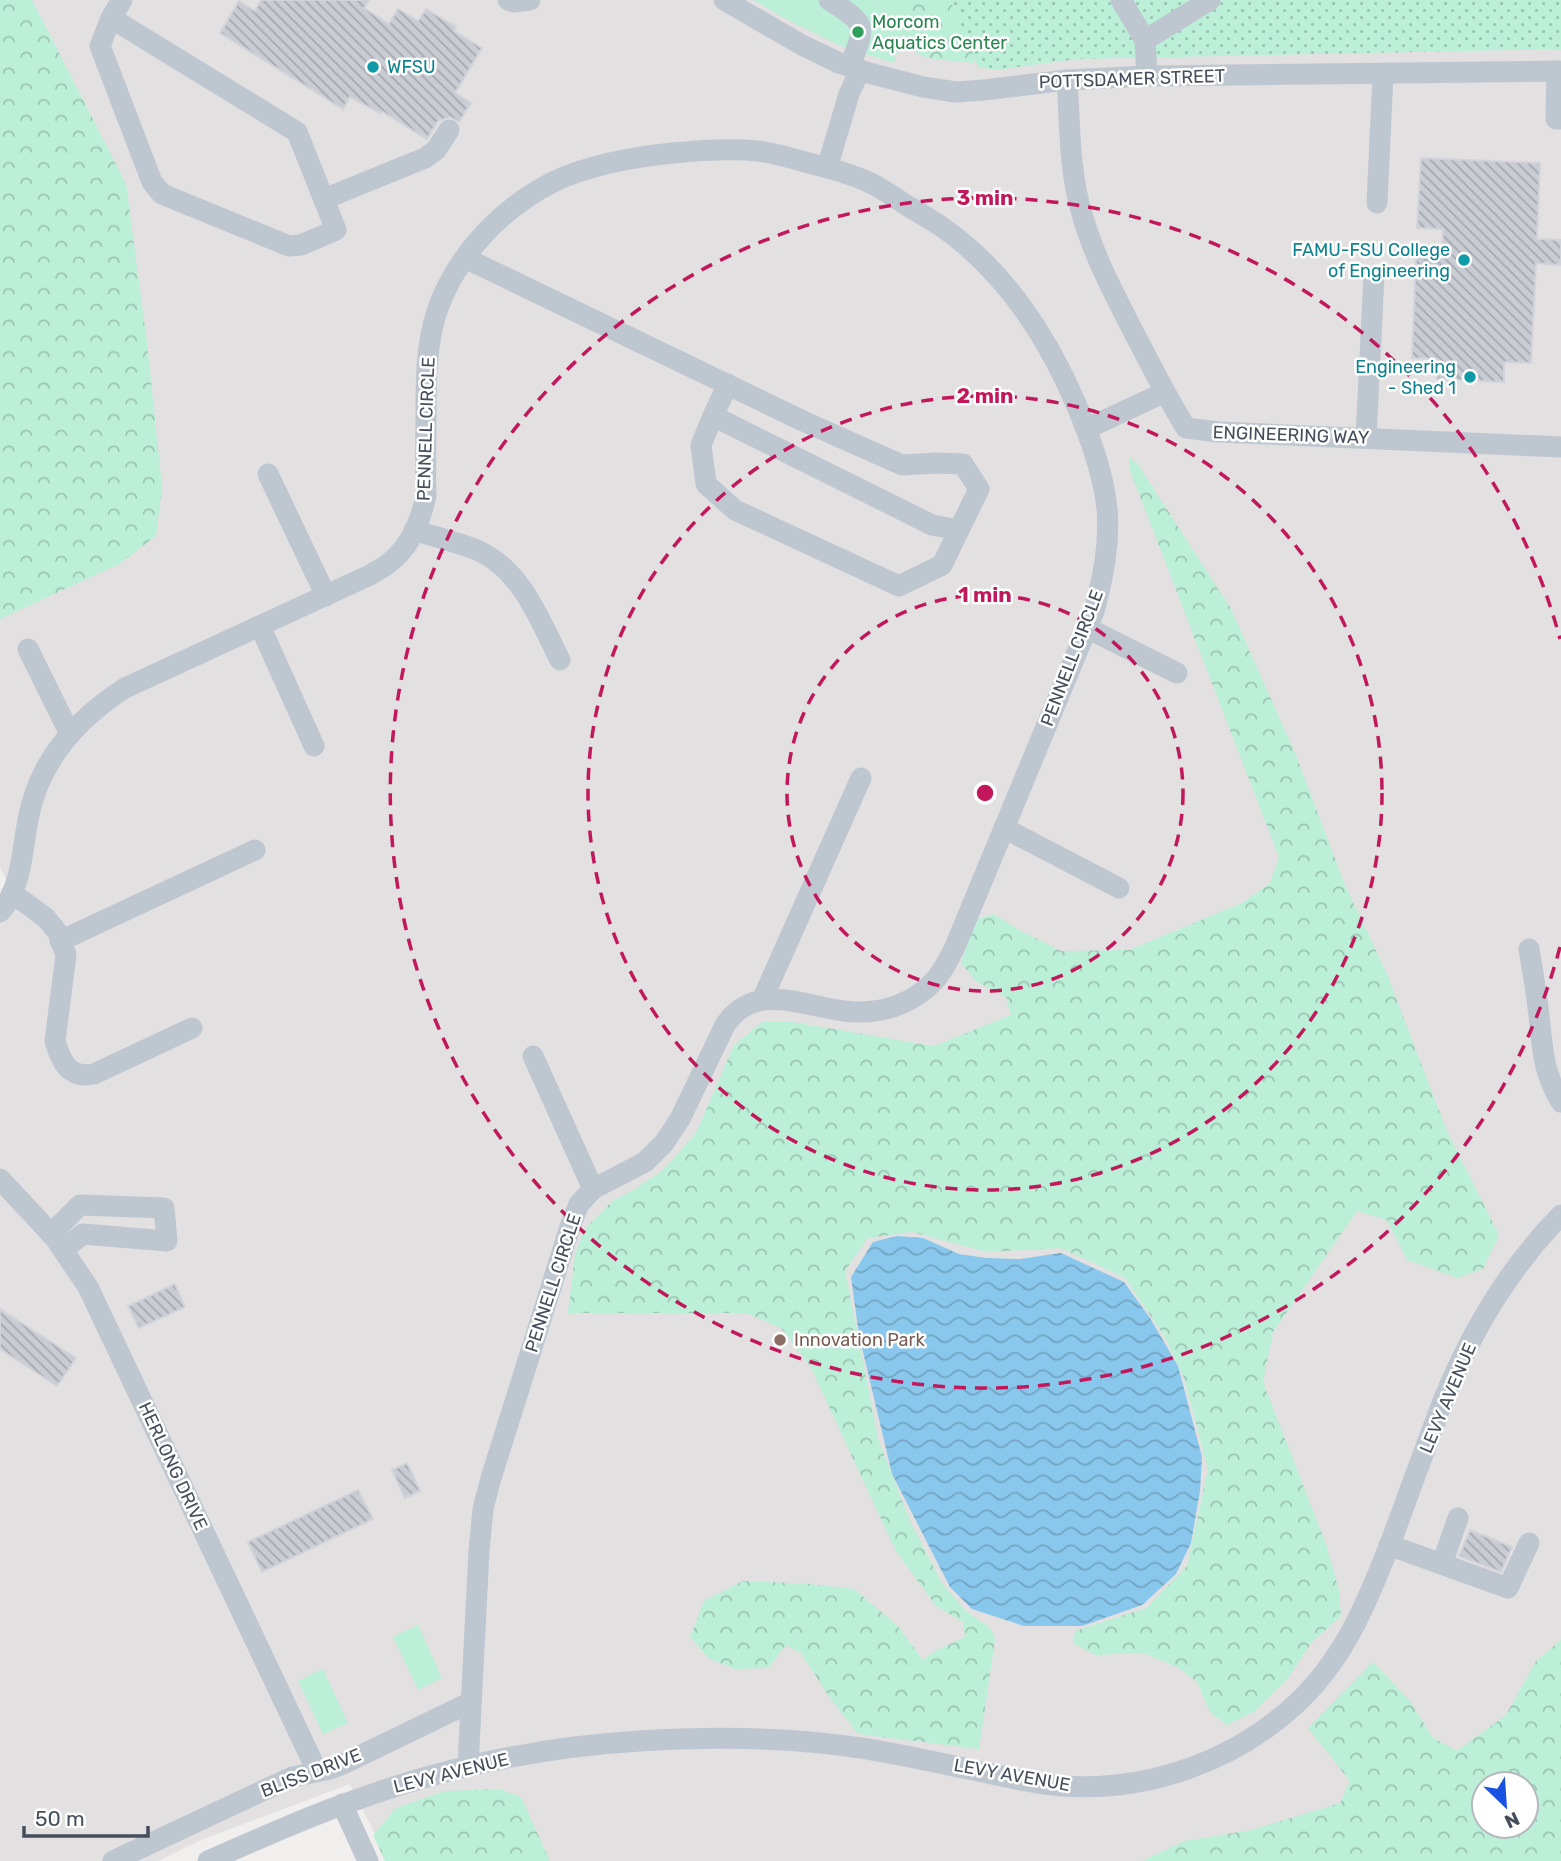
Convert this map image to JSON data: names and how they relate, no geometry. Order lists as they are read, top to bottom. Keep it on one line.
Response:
{"streets":{"street":["POTTSDAMER STREET","PENNELL CIRCLE","ENGINEERING WAY","LEVY AVENUE","HERLONG DRIVE","BLISS DRIVE"]},"crossings":[["POTTSDAMER STREET","ENGINEERING WAY"],["PENNELL CIRCLE","LEVY AVENUE"],["PENNELL CIRCLE","BLISS DRIVE"],["HERLONG DRIVE","BLISS DRIVE"]],"places":["Morcom Aquatics Center","WFSU","FAMU-FSU College of Engineering","Engineering - Shed 1","Innovation Park"],"scale_bar":"50 m","north":"bottom right","rings":["3 min","2 min","1 min"]}
